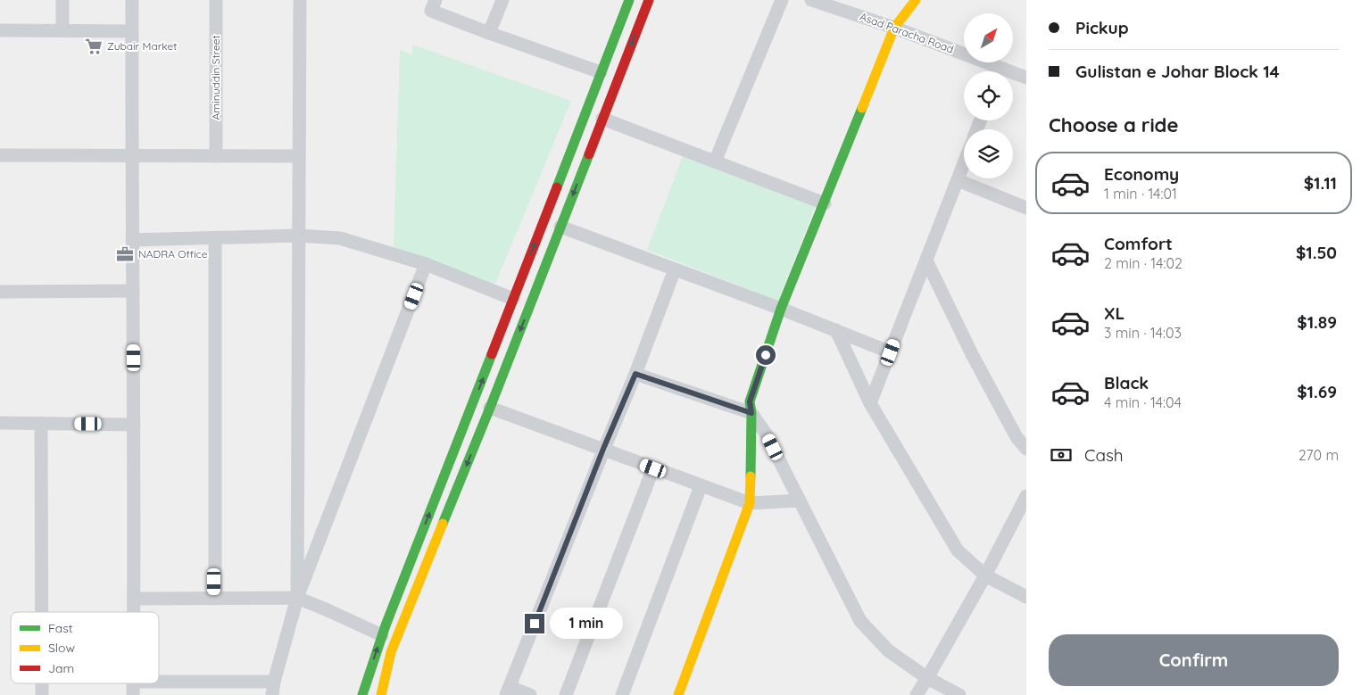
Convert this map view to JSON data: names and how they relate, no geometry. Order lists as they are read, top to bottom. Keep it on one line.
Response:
{"streets":{"street":["Asad Paracha Road","Aminuddin Street"]},"places":{"supermarket":["Zubair Market"],"office":["NADRA Office"]},"legend":["Fast","Slow","Jam"],"north":"top right","page":{"banner":["Pickup","Gulistan e Johar Block 14"],"heading":"Choose a ride","list":[{"name":"Economy","note":"1 min · 14:01","value":"$1.11"},{"name":"Comfort","note":"2 min · 14:02","value":"$1.50"},{"name":"XL","note":"3 min · 14:03","value":"$1.89"},{"name":"Black","note":"4 min · 14:04","value":"$1.69"}],"pay":["Cash","270 m"],"bubble":"1 min","buttons":"Confirm"}}
